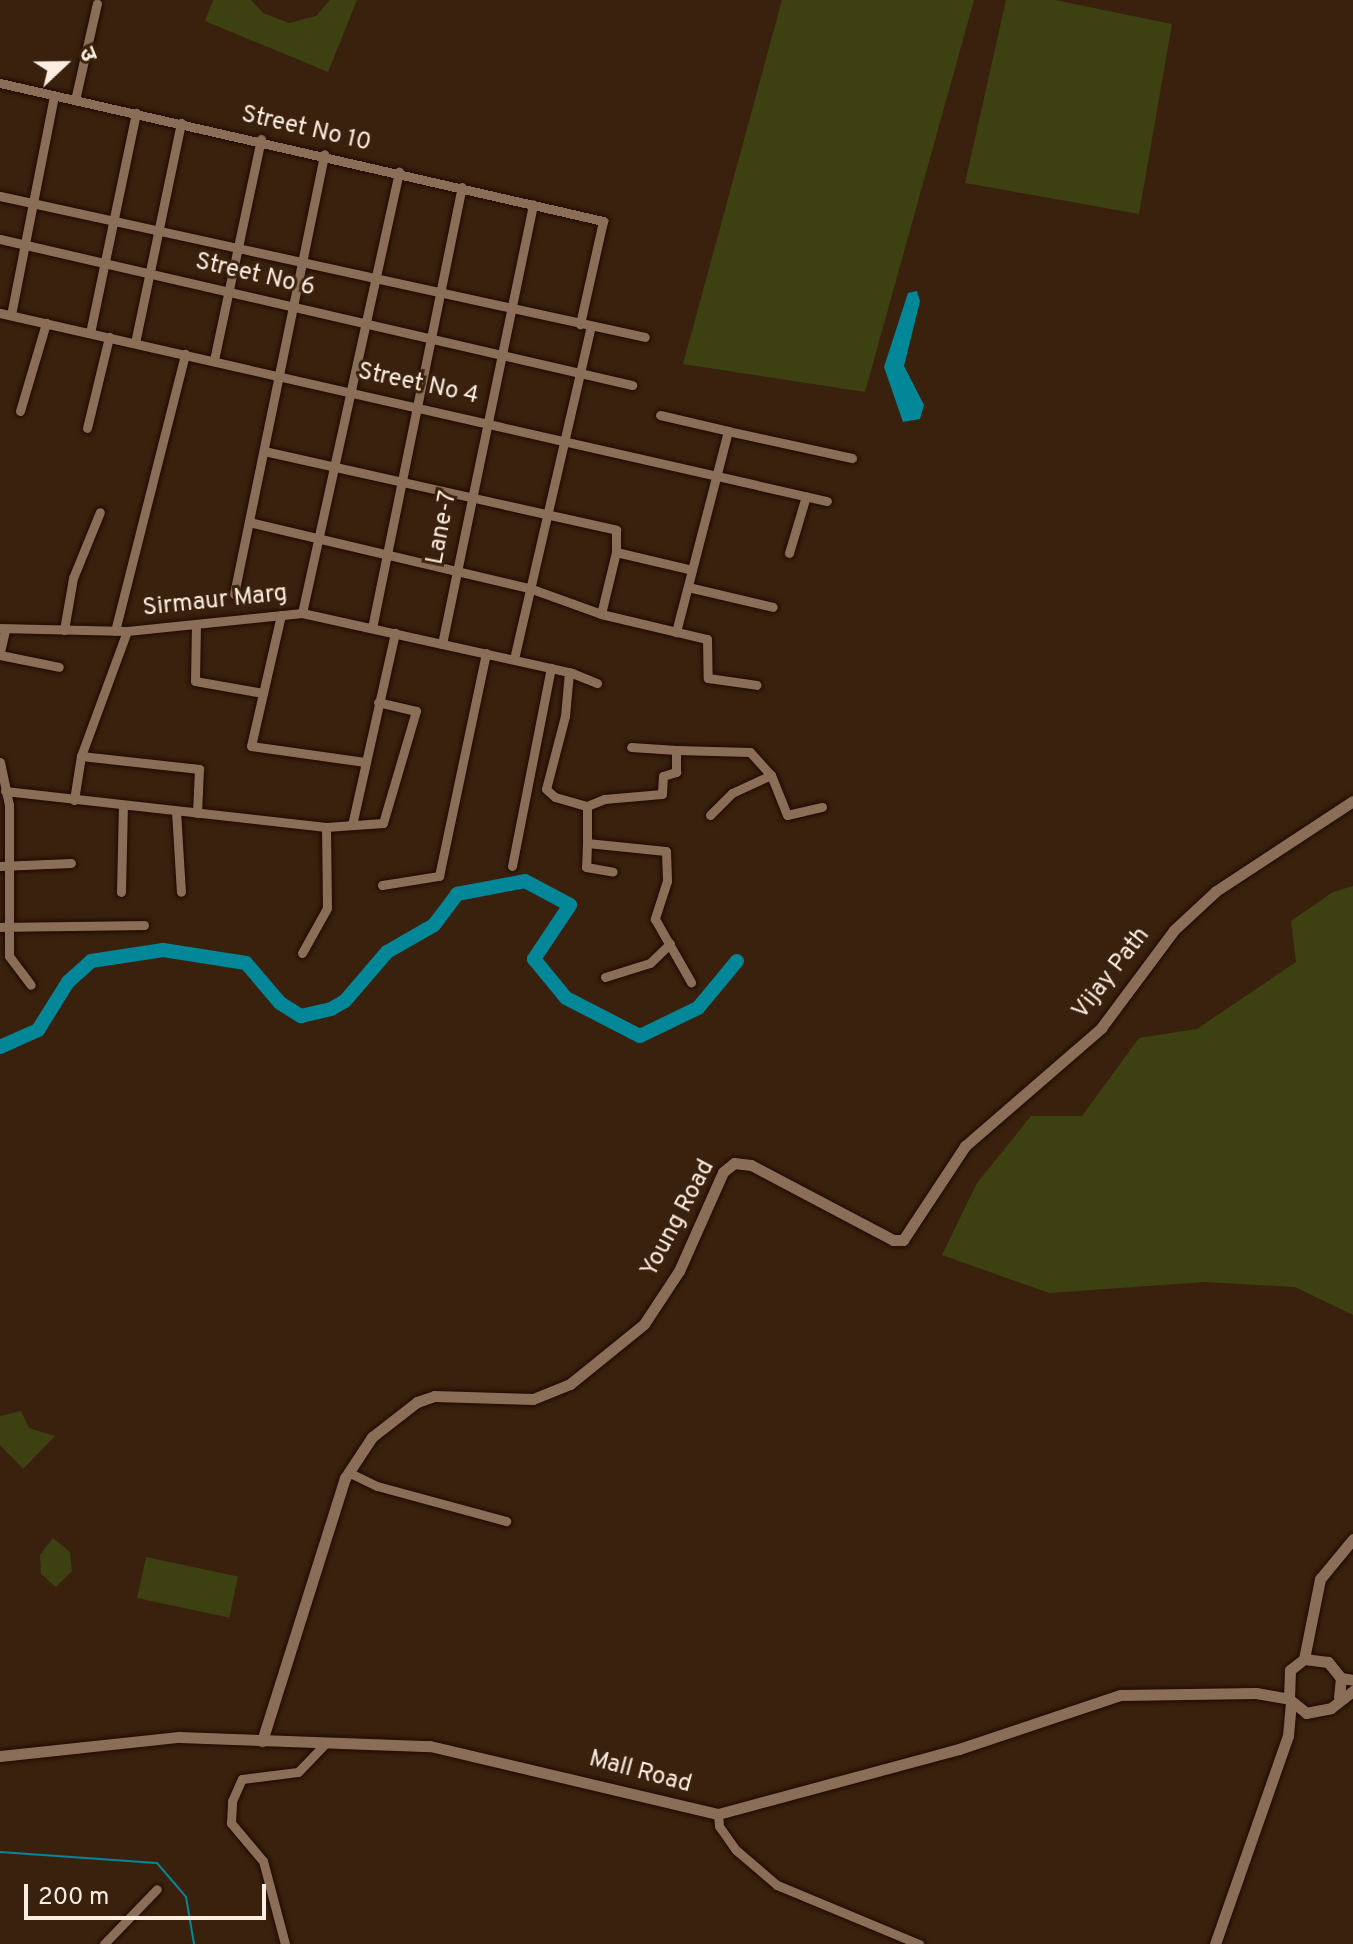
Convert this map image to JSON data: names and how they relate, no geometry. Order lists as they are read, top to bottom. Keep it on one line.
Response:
{"streets":{"street":["Street No 10","Street No 6","Street No 4","Lane-7","Sirmaur Marg","Vijay Path","Young Road","Mall Road"]},"crossings":[["Street No 10","Lane-7"],["Street No 6","Lane-7"],["Street No 4","Lane-7"],["Lane-7","Sirmaur Marg"],["Vijay Path","Young Road"],["Young Road","Mall Road"]],"scale_bar":"200 m","north":"right"}
